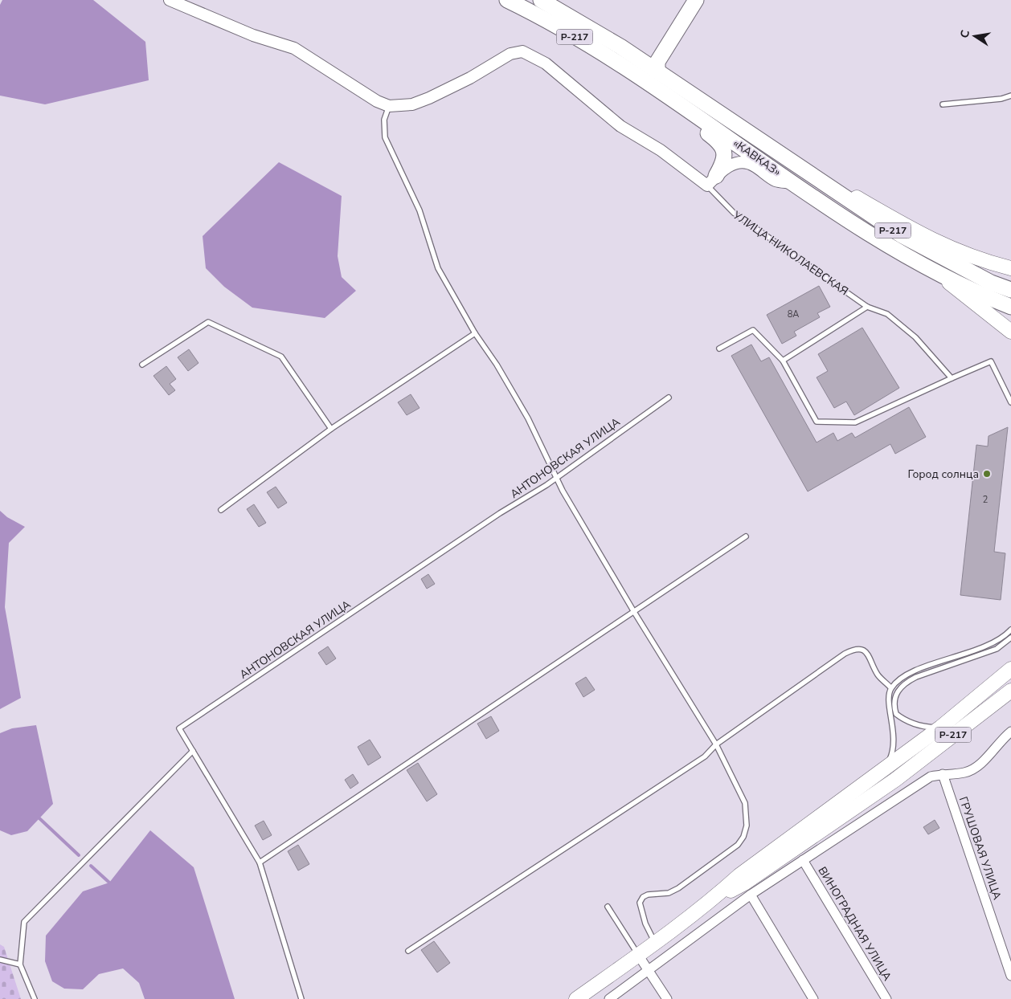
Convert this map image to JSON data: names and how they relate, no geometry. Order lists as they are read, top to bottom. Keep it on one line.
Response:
{"streets":{"highway":["Р-217","«КАВКАЗ»"],"street":["УЛИЦА НИКОЛАЕВСКАЯ","ГРУШОВАЯ УЛИЦА","ВИНОГРАДНАЯ УЛИЦА"],"lane":["АНТОНОВСКАЯ УЛИЦА"]},"places":["Город солнца"],"house_numbers":["8А","2"],"north":"left"}
